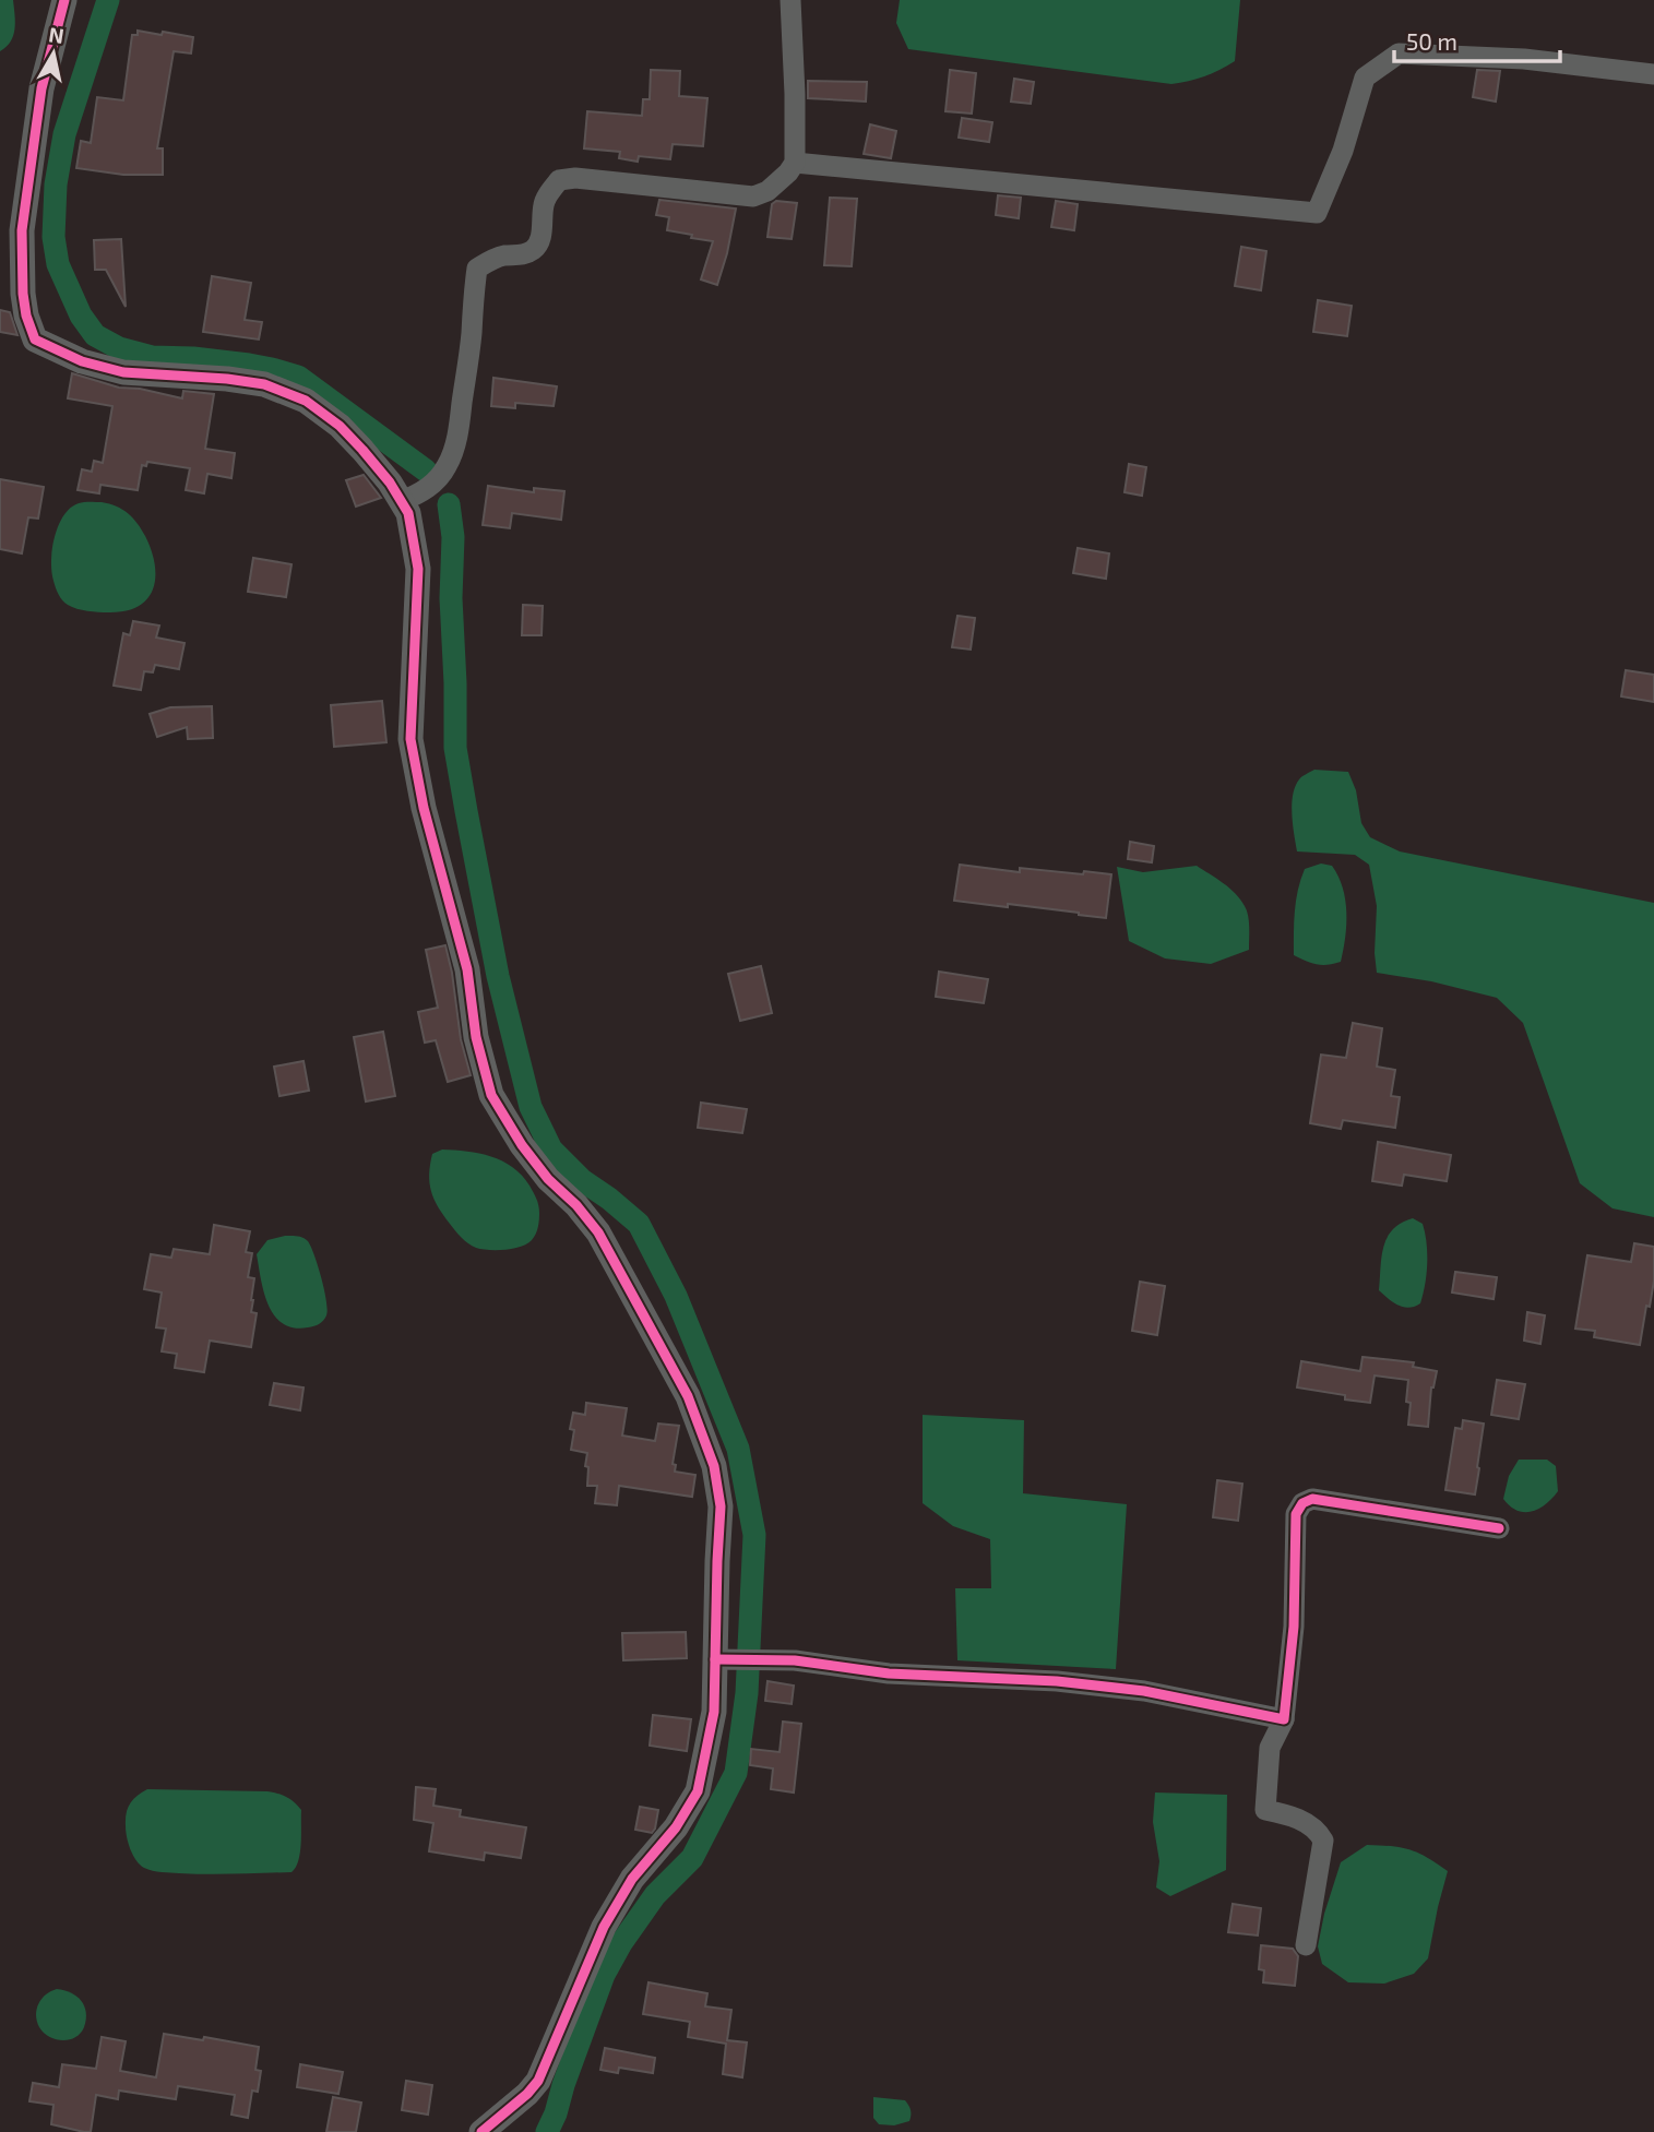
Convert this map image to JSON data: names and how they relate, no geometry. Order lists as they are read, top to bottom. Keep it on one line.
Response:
{"scale_bar":"50 m","north":"top"}
